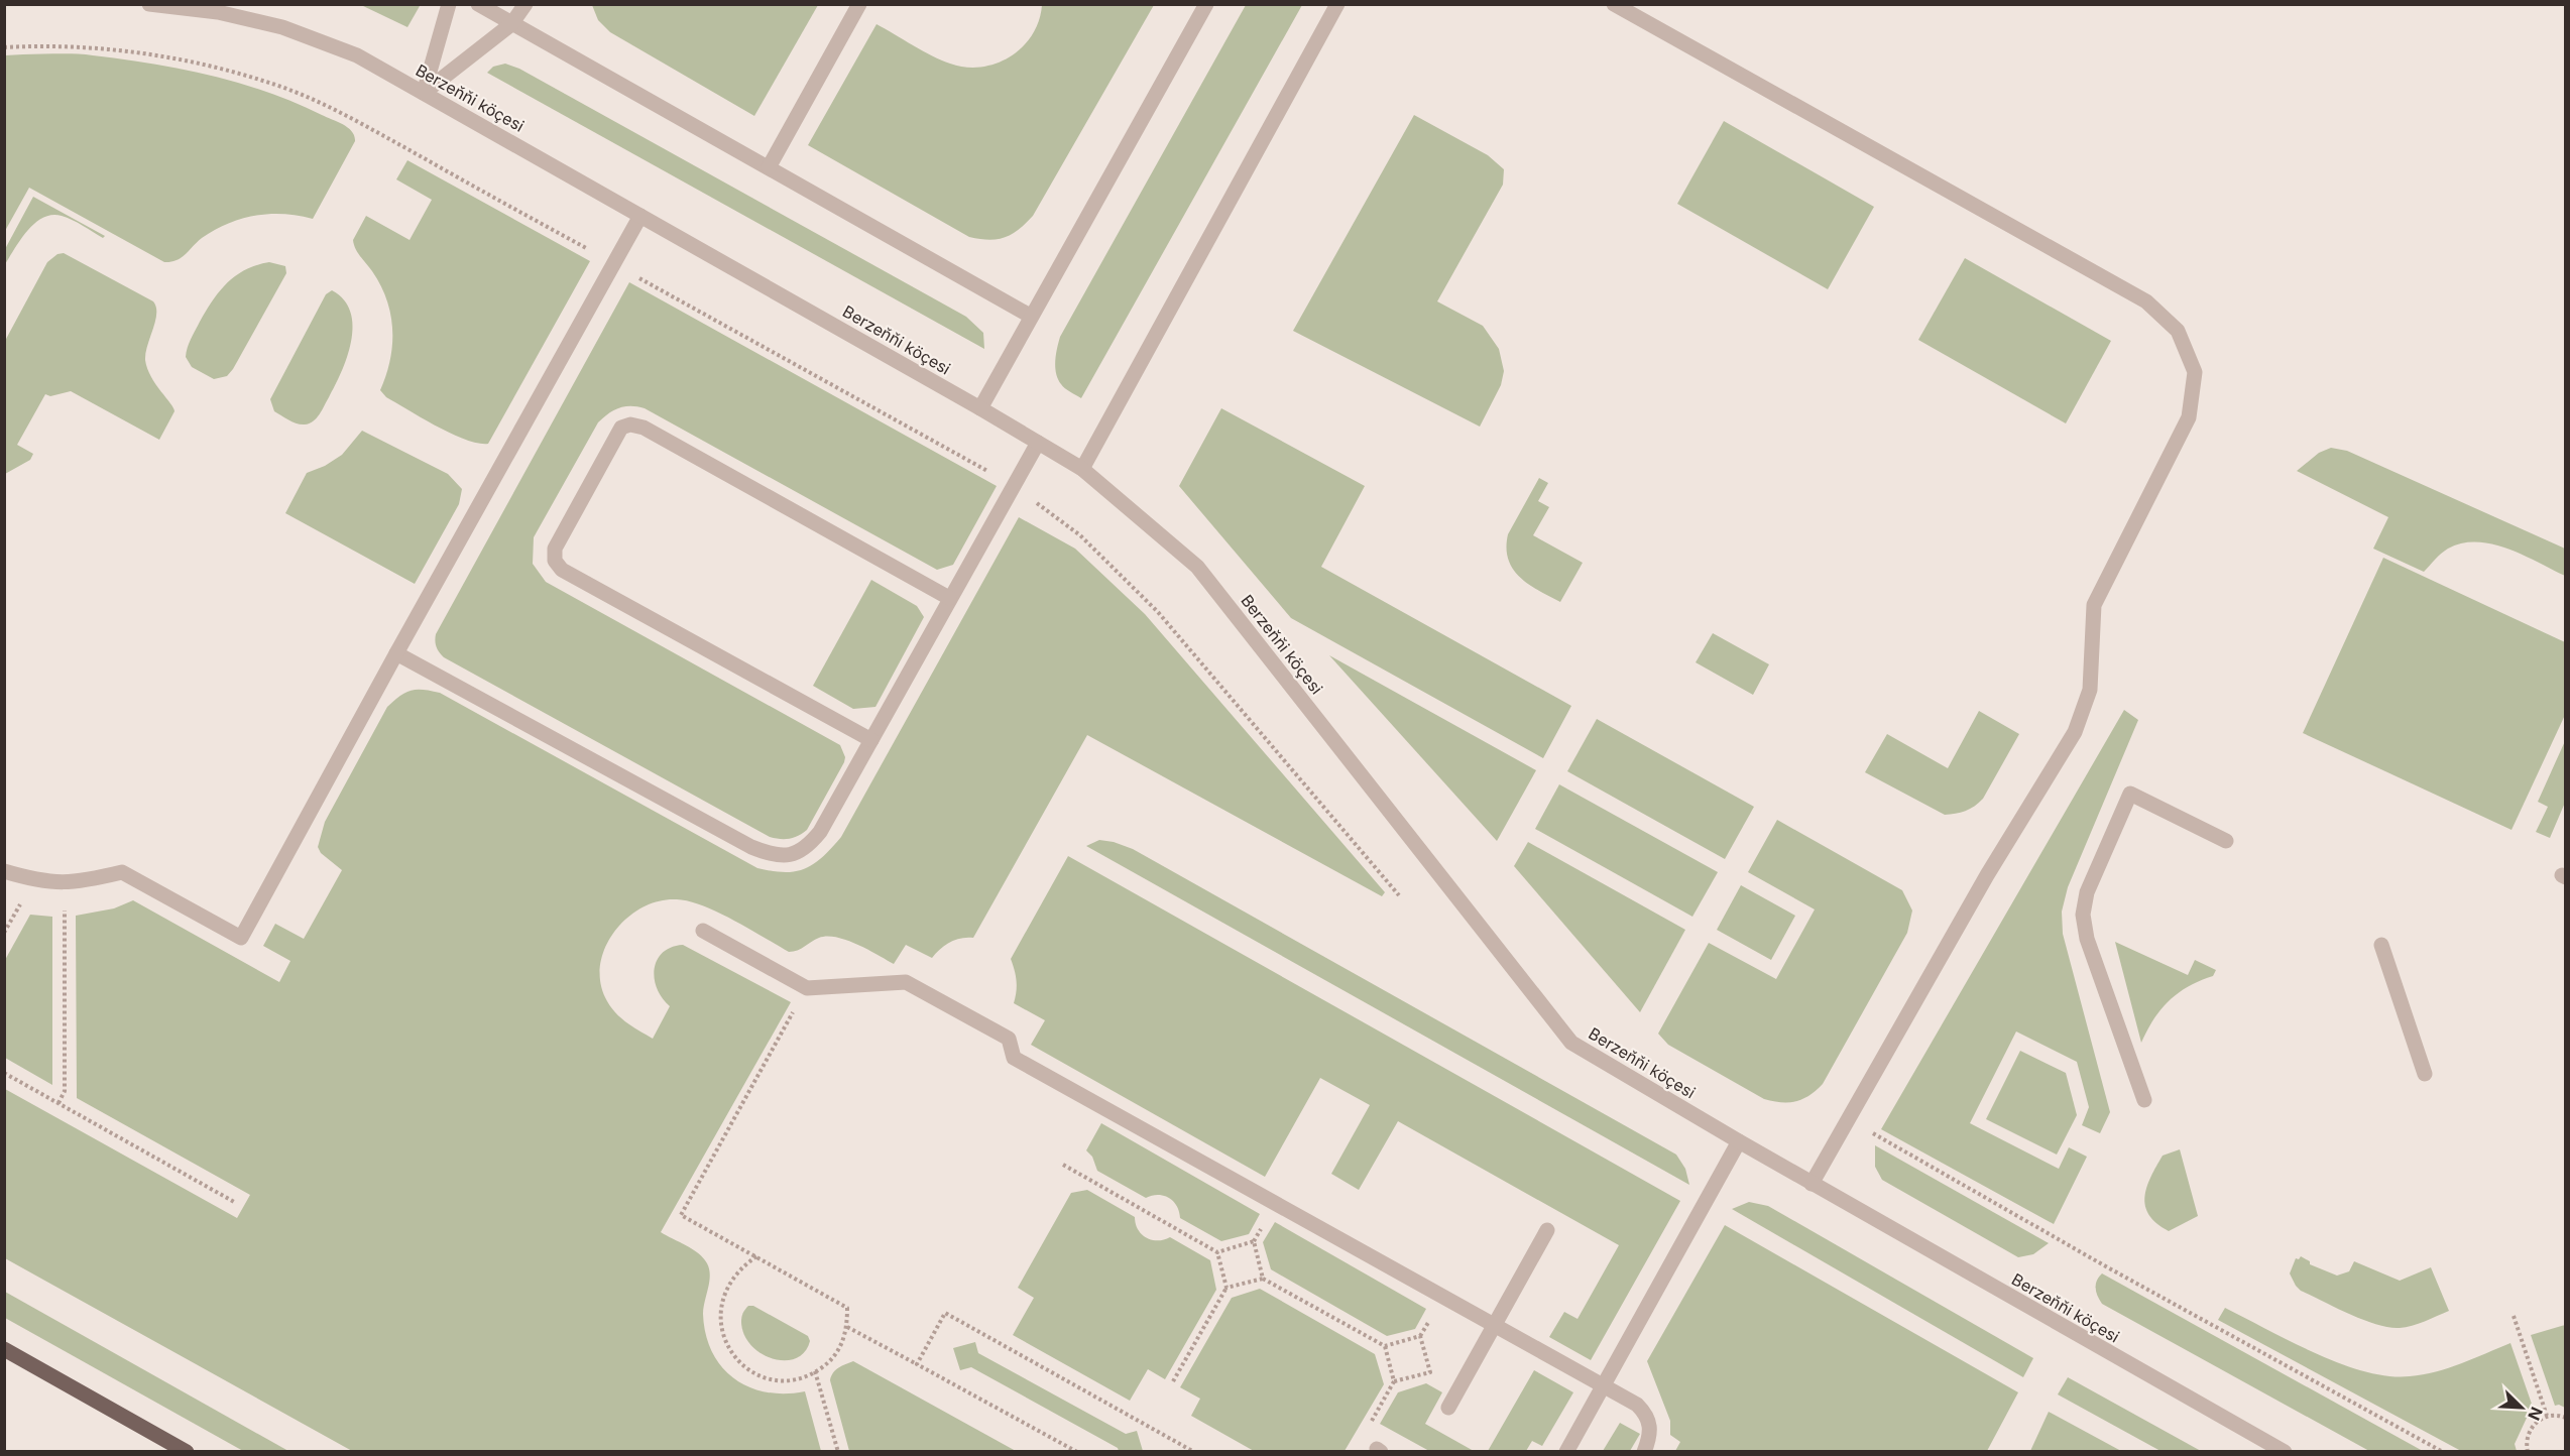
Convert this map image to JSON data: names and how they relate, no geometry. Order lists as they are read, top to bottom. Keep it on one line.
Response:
{"streets":{"street":["Berzeňňi köçesi"]},"north":"bottom right"}
